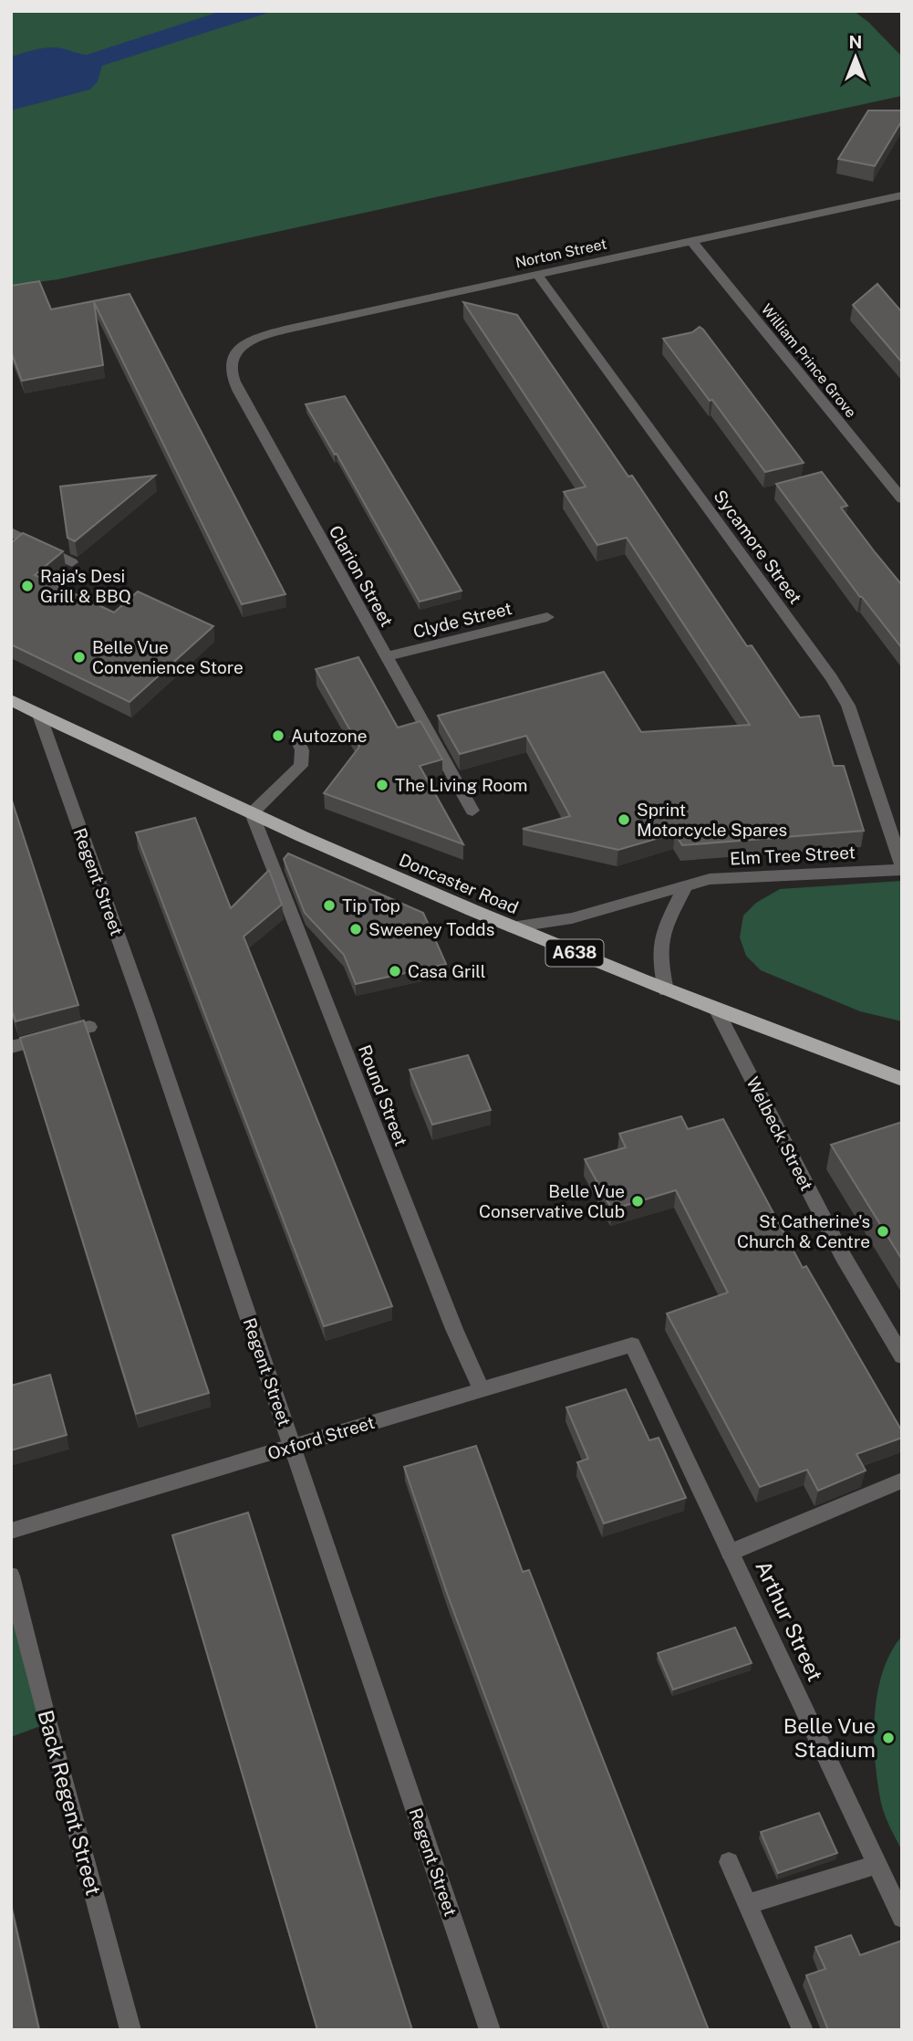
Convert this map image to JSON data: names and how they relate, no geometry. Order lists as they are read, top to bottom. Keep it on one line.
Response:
{"streets":{"highway":["Doncaster Road","A638"],"street":["Norton Street","William Prince Grove","Sycamore Street","Clarion Street","Clyde Street","Elm Tree Street","Regent Street","Round Street","Welbeck Street","Oxford Street","Arthur Street","Back Regent Street"]},"crossings":[["Norton Street","William Prince Grove"],["Norton Street","Sycamore Street"],["Norton Street","Clarion Street"],["Sycamore Street","Elm Tree Street"],["Clarion Street","Clyde Street"],["Elm Tree Street","Doncaster Road"],["Regent Street","Doncaster Road"],["Regent Street","Oxford Street"],["Doncaster Road","Round Street"],["Doncaster Road","Welbeck Street"],["Round Street","Oxford Street"],["Oxford Street","Arthur Street"]],"places":["Raja's Desi Grill & BBQ","Belle Vue Convenience Store","Autozone","The Living Room","Sprint Motorcycle Spares","Tip Top","Sweeney Todds","Casa Grill","Belle Vue Conservative Club","St Catherine's Church & Centre","Belle Vue Stadium"],"north":"top"}
